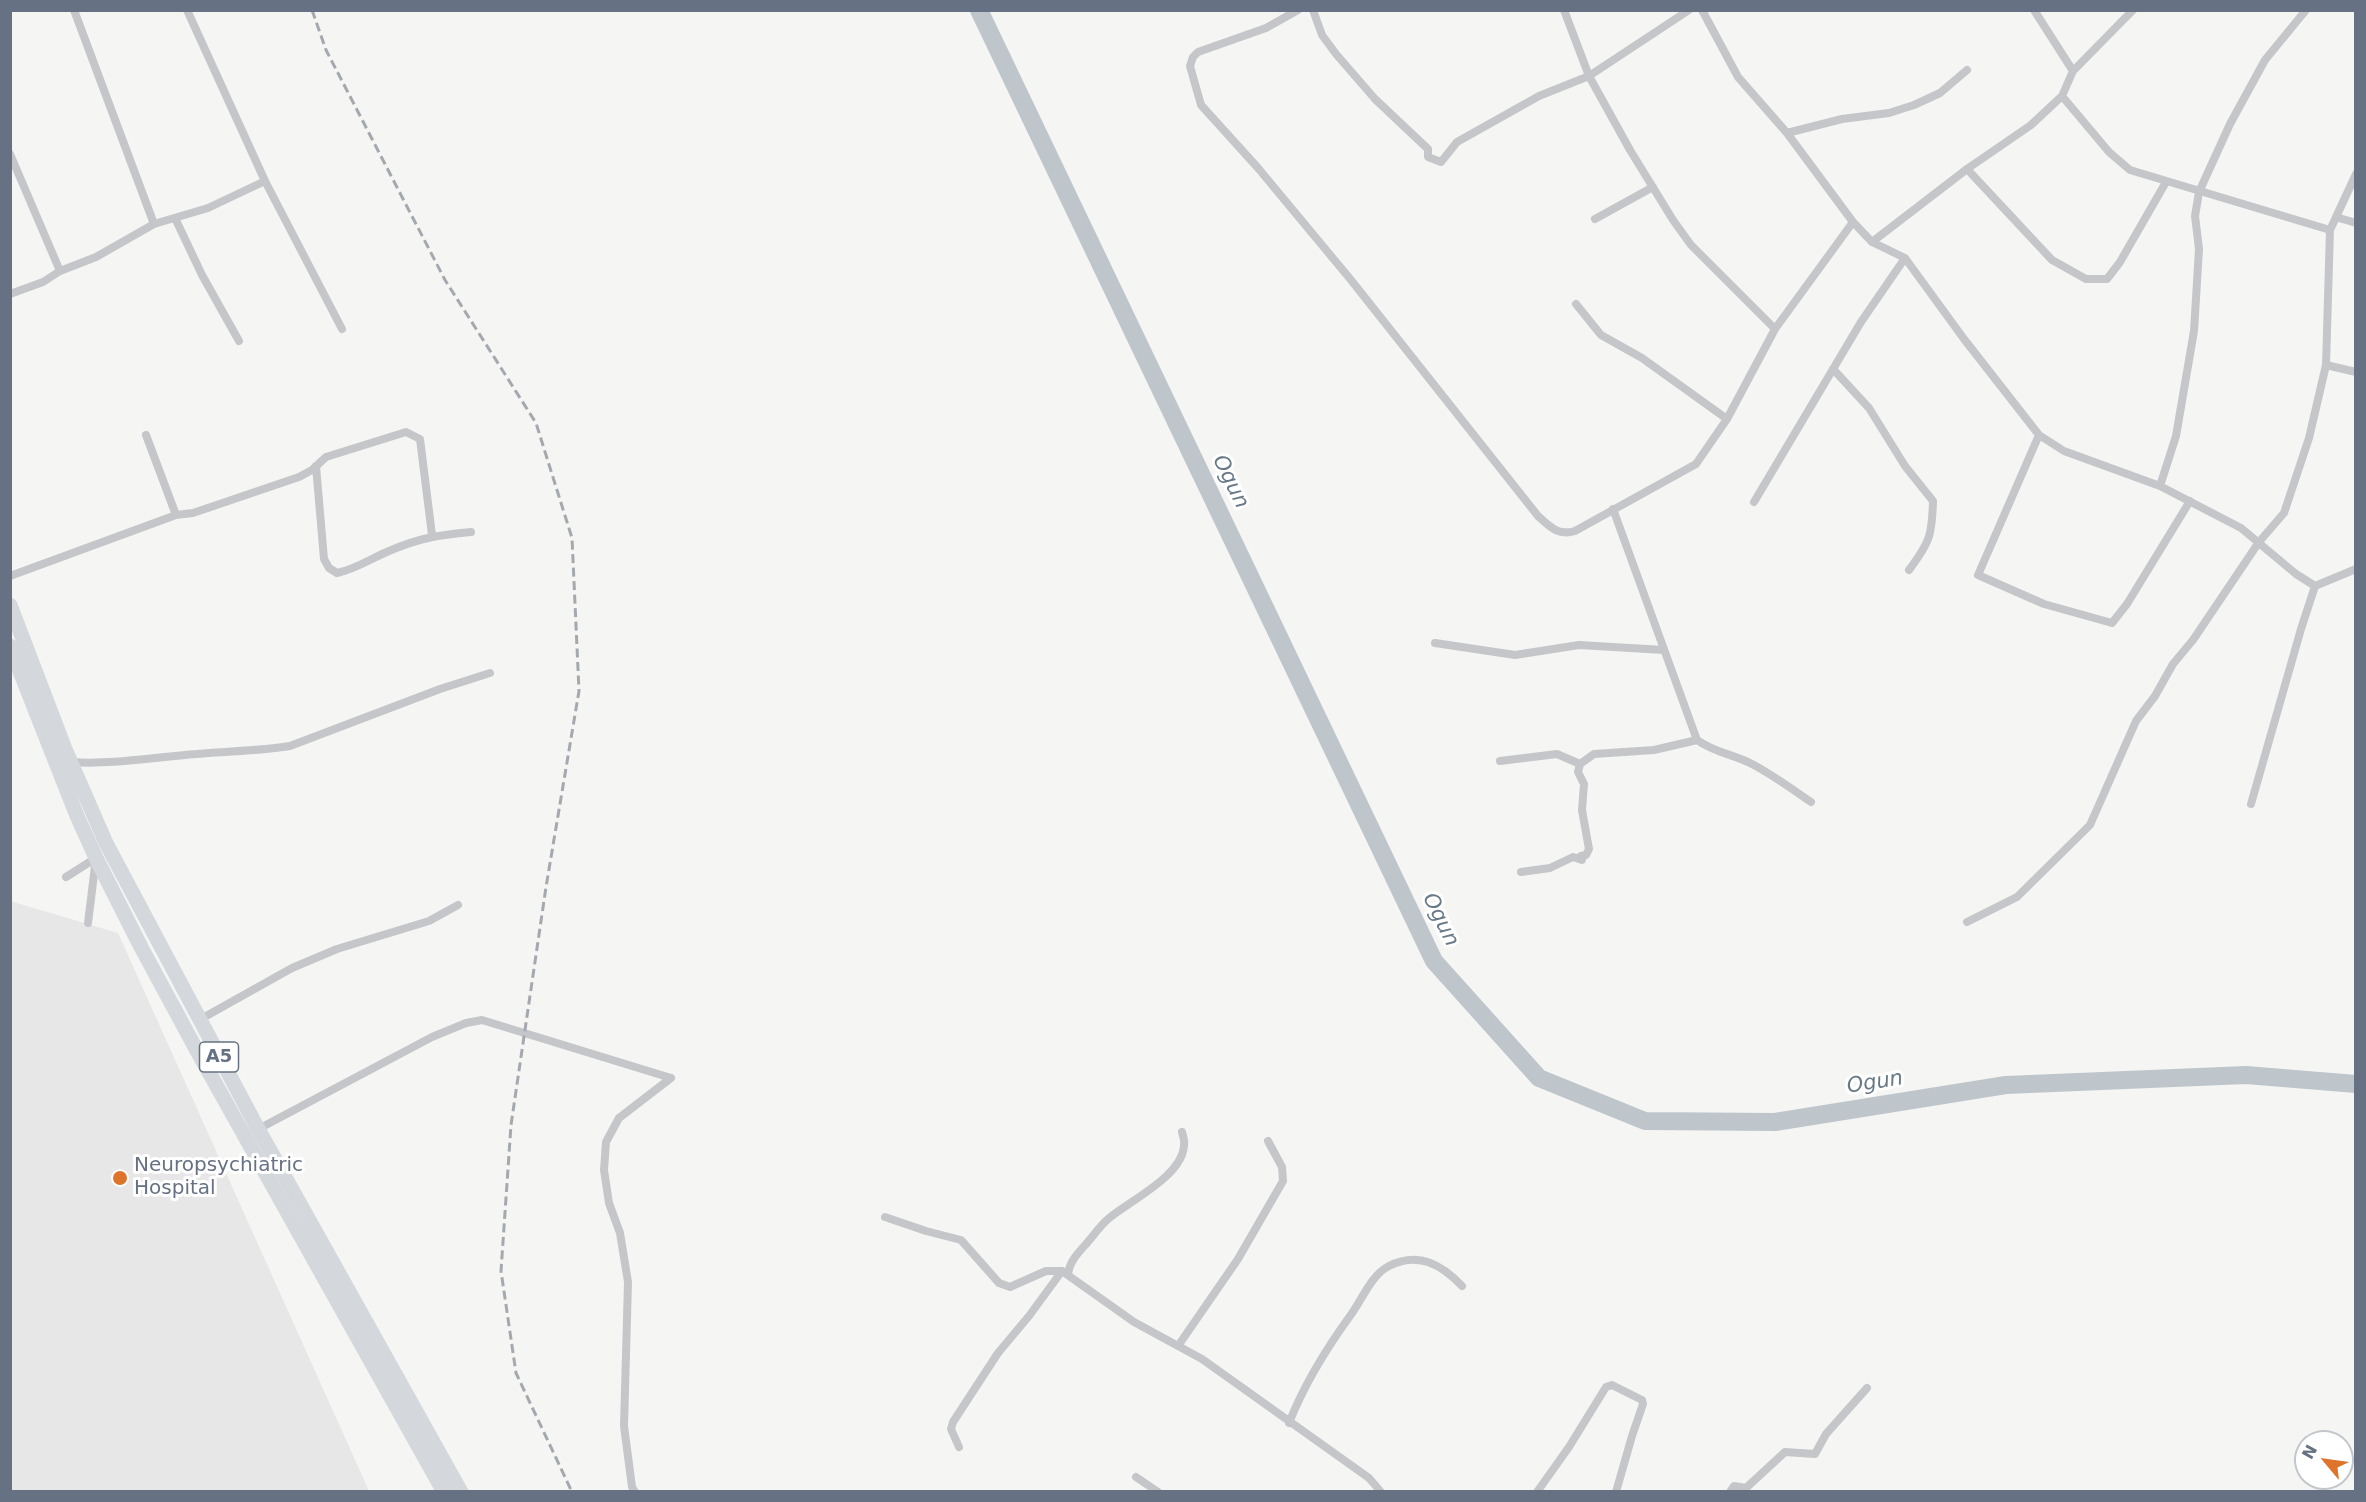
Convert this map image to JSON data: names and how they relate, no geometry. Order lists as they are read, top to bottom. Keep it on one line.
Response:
{"streets":{"highway":["A5"]},"water":["Ogun"],"places":["Neuropsychiatric Hospital"],"north":"top left"}
